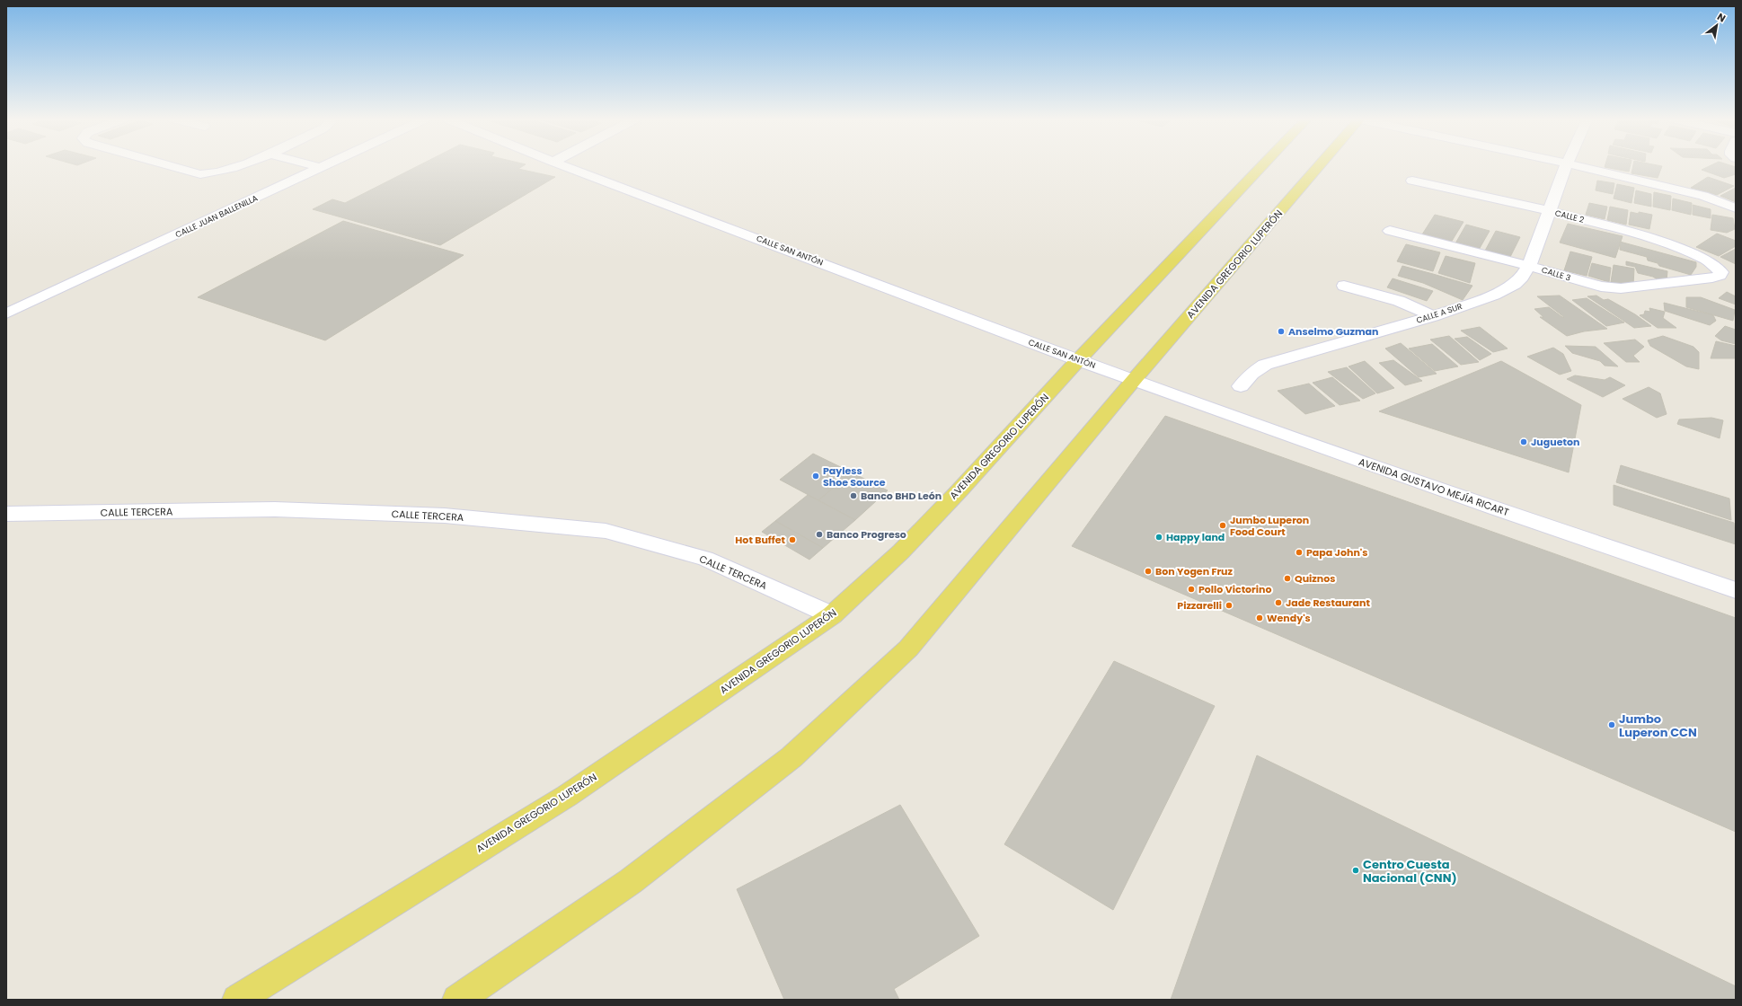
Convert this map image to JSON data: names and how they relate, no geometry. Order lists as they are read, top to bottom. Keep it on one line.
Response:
{"streets":{"main road":["AVENIDA GREGORIO LUPERÓN"],"street":["CALLE JUAN BALLENILLA","CALLE 2","CALLE SAN ANTÓN","CALLE 3","CALLE A SUR","AVENIDA GUSTAVO MEJÍA RICART","CALLE TERCERA"]},"crossings":[["CALLE 2","CALLE 3"],["CALLE 2","CALLE A SUR"],["CALLE SAN ANTÓN","AVENIDA GREGORIO LUPERÓN"],["CALLE SAN ANTÓN","AVENIDA GUSTAVO MEJÍA RICART"],["AVENIDA GREGORIO LUPERÓN","AVENIDA GUSTAVO MEJÍA RICART"],["AVENIDA GREGORIO LUPERÓN","CALLE TERCERA"],["CALLE 3","CALLE A SUR"]],"places":["Anselmo Guzman","Jugueton","Payless Shoe Source","Banco BHD León","Jumbo Luperon Food Court","Banco Progreso","Happy land","Hot Buffet","Papa John's","Bon Yogen Fruz","Quiznos","Pollo Victorino","Jade Restaurant","Pizzarelli","Wendy's","Jumbo Luperon CCN","Centro Cuesta Nacional (CNN)"],"north":"top right"}
